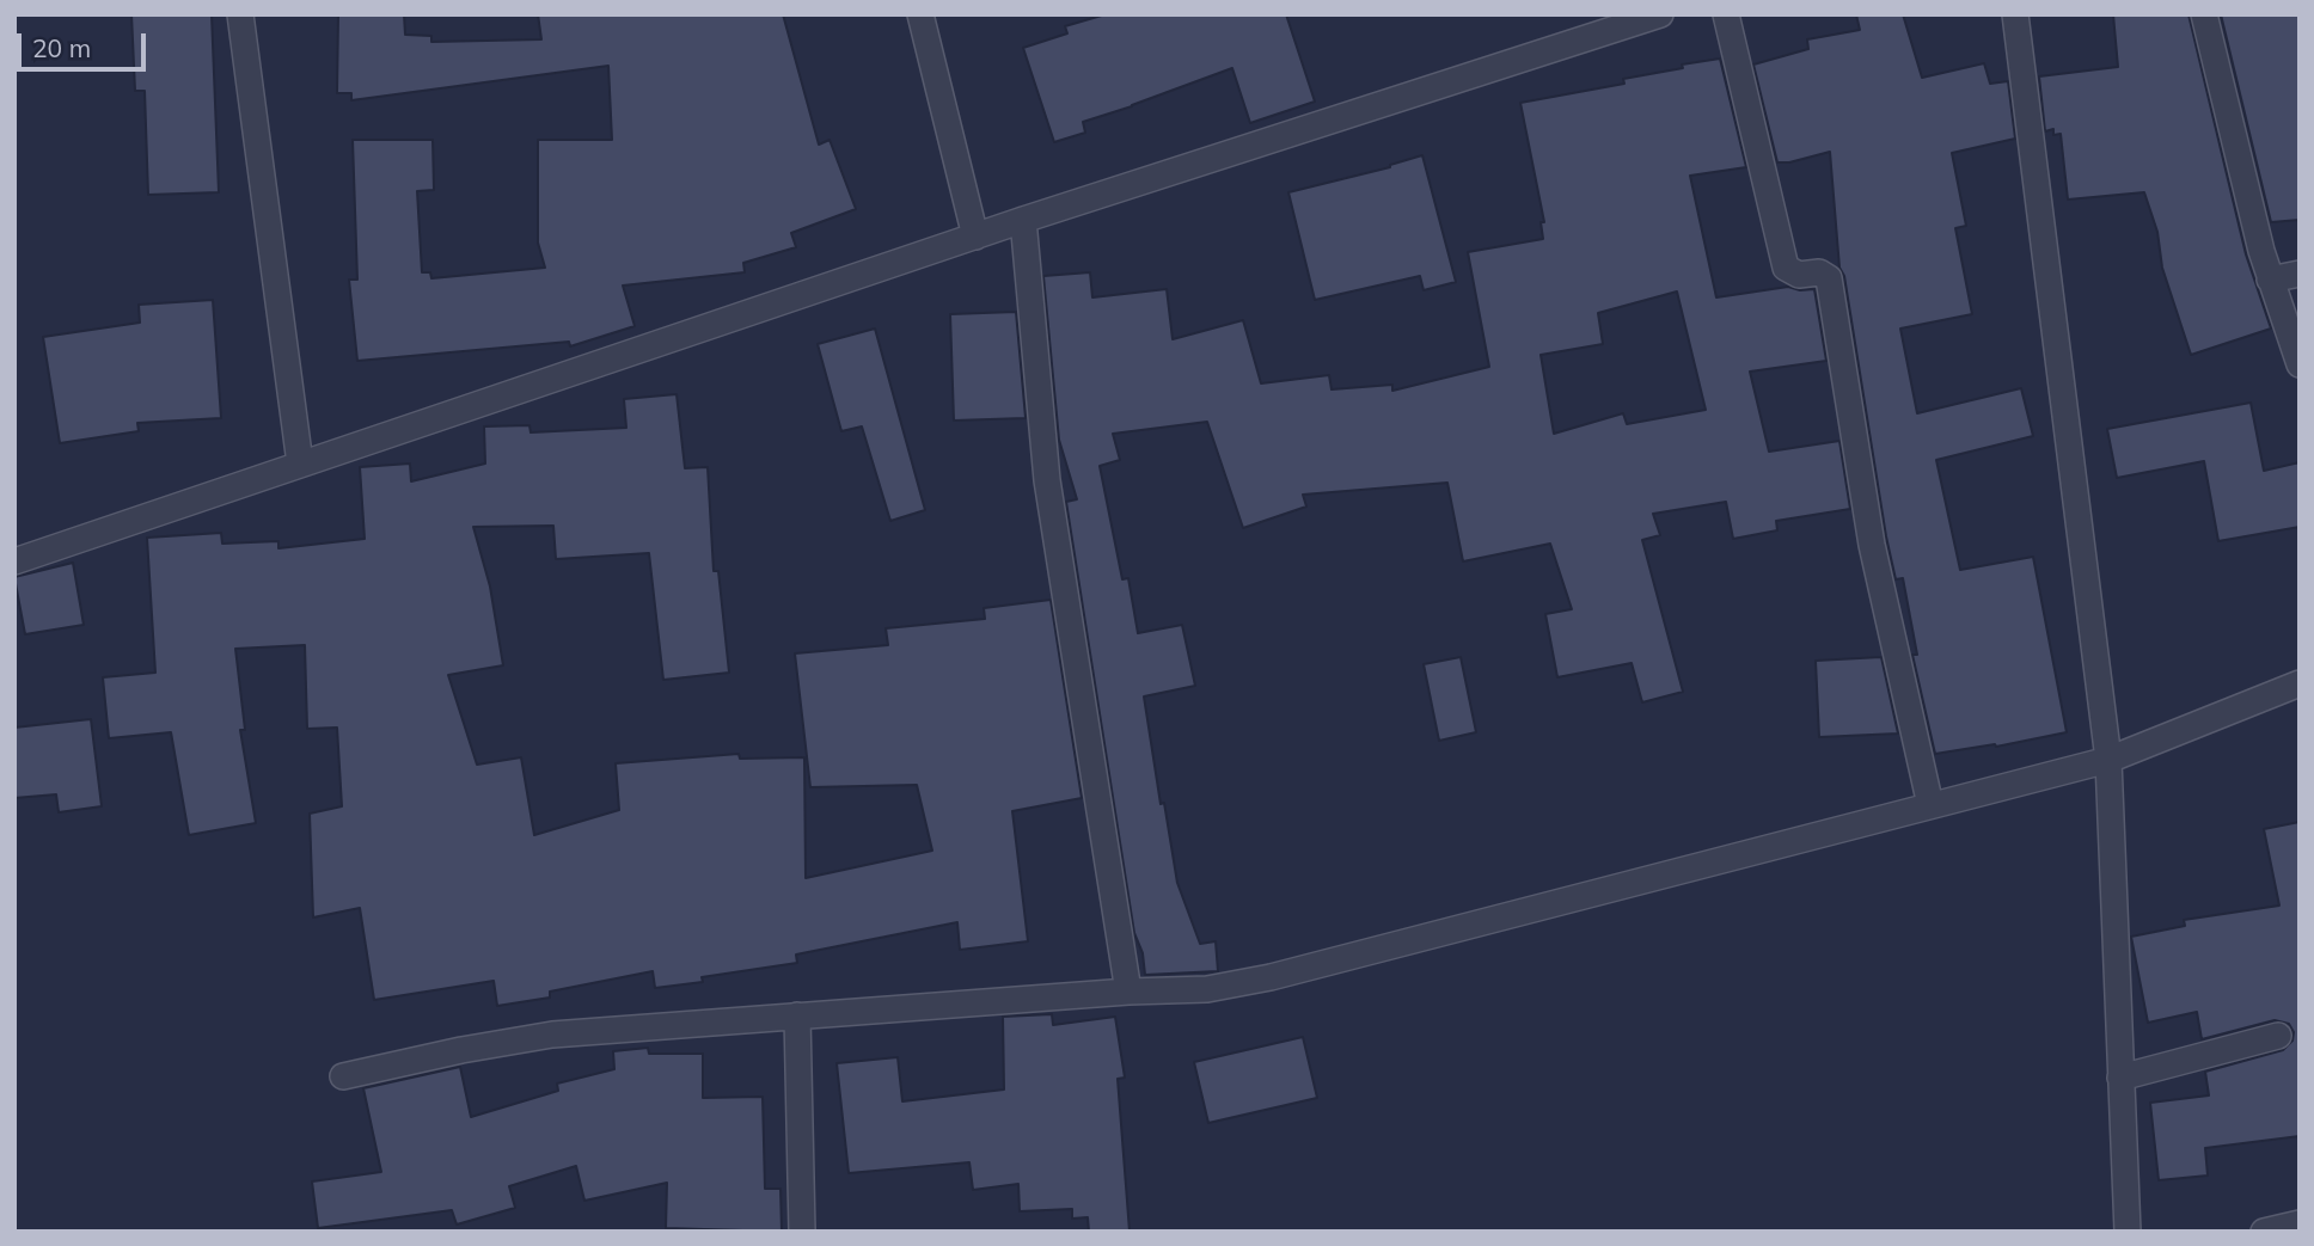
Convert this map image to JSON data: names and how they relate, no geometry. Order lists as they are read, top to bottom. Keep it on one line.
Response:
{"scale_bar":"20 m"}
